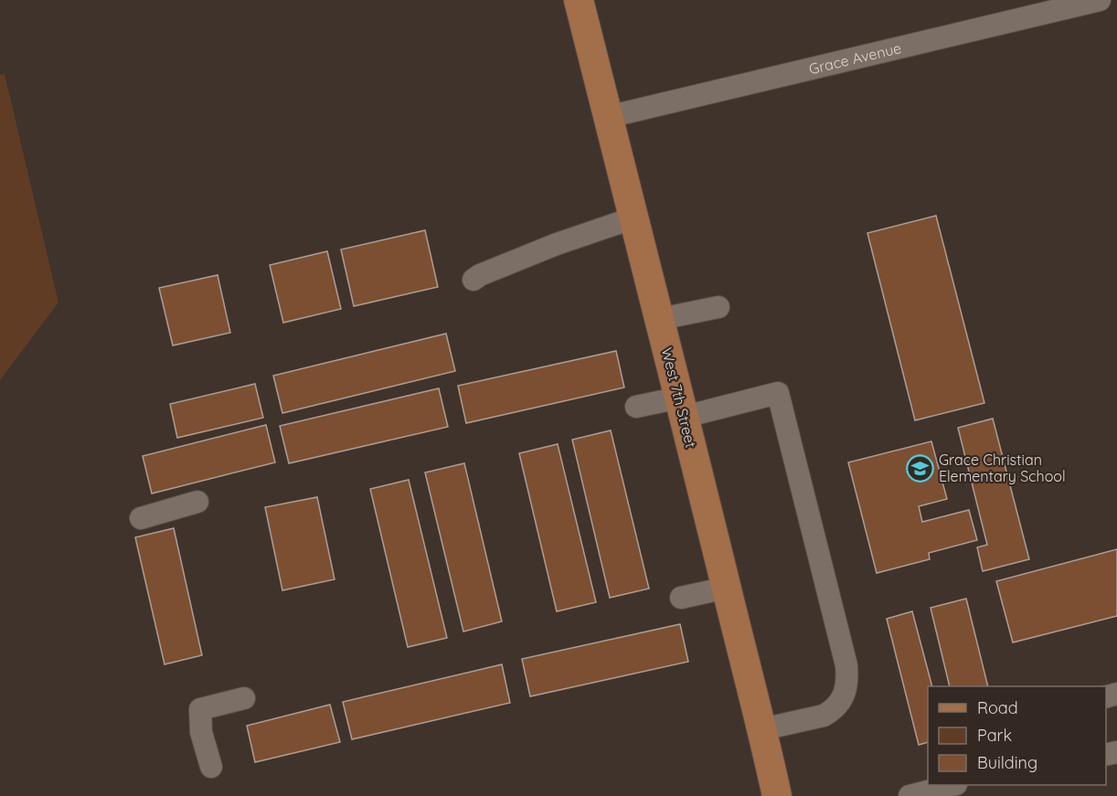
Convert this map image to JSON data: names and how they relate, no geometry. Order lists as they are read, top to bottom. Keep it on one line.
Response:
{"streets":{"main road":["West 7th Street"],"street":["Grace Avenue"]},"crossings":[["Grace Avenue","West 7th Street"]],"places":{"school or university":["Grace Christian Elementary School"]},"legend":["Road","Park","Building"]}
